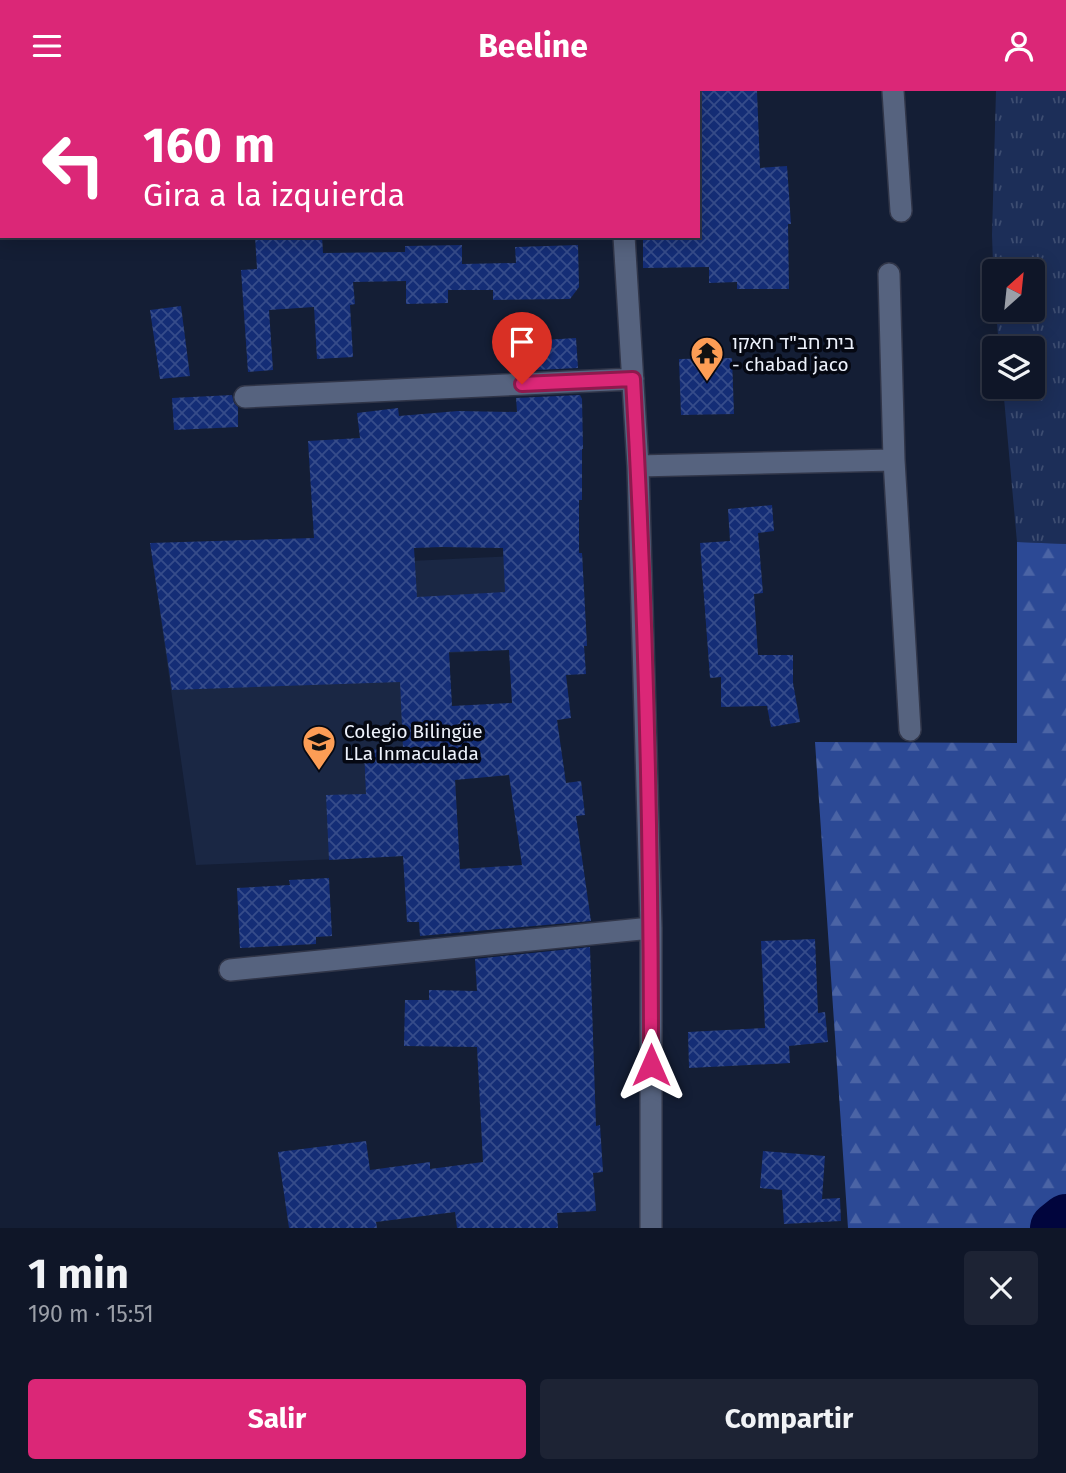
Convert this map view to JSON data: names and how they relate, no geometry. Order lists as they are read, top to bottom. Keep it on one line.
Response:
{"places":{"temple":["בית חב\"ד חאקו - chabad jaco"],"school or university":["Colegio Bilingüe LLa Inmaculada"]},"north":"top right","page":{"header":"Beeline","turn":["160 m","Gira a la izquierda"],"heading":["1 min","190 m · 15:51"],"buttons":["Salir","Compartir"]}}
